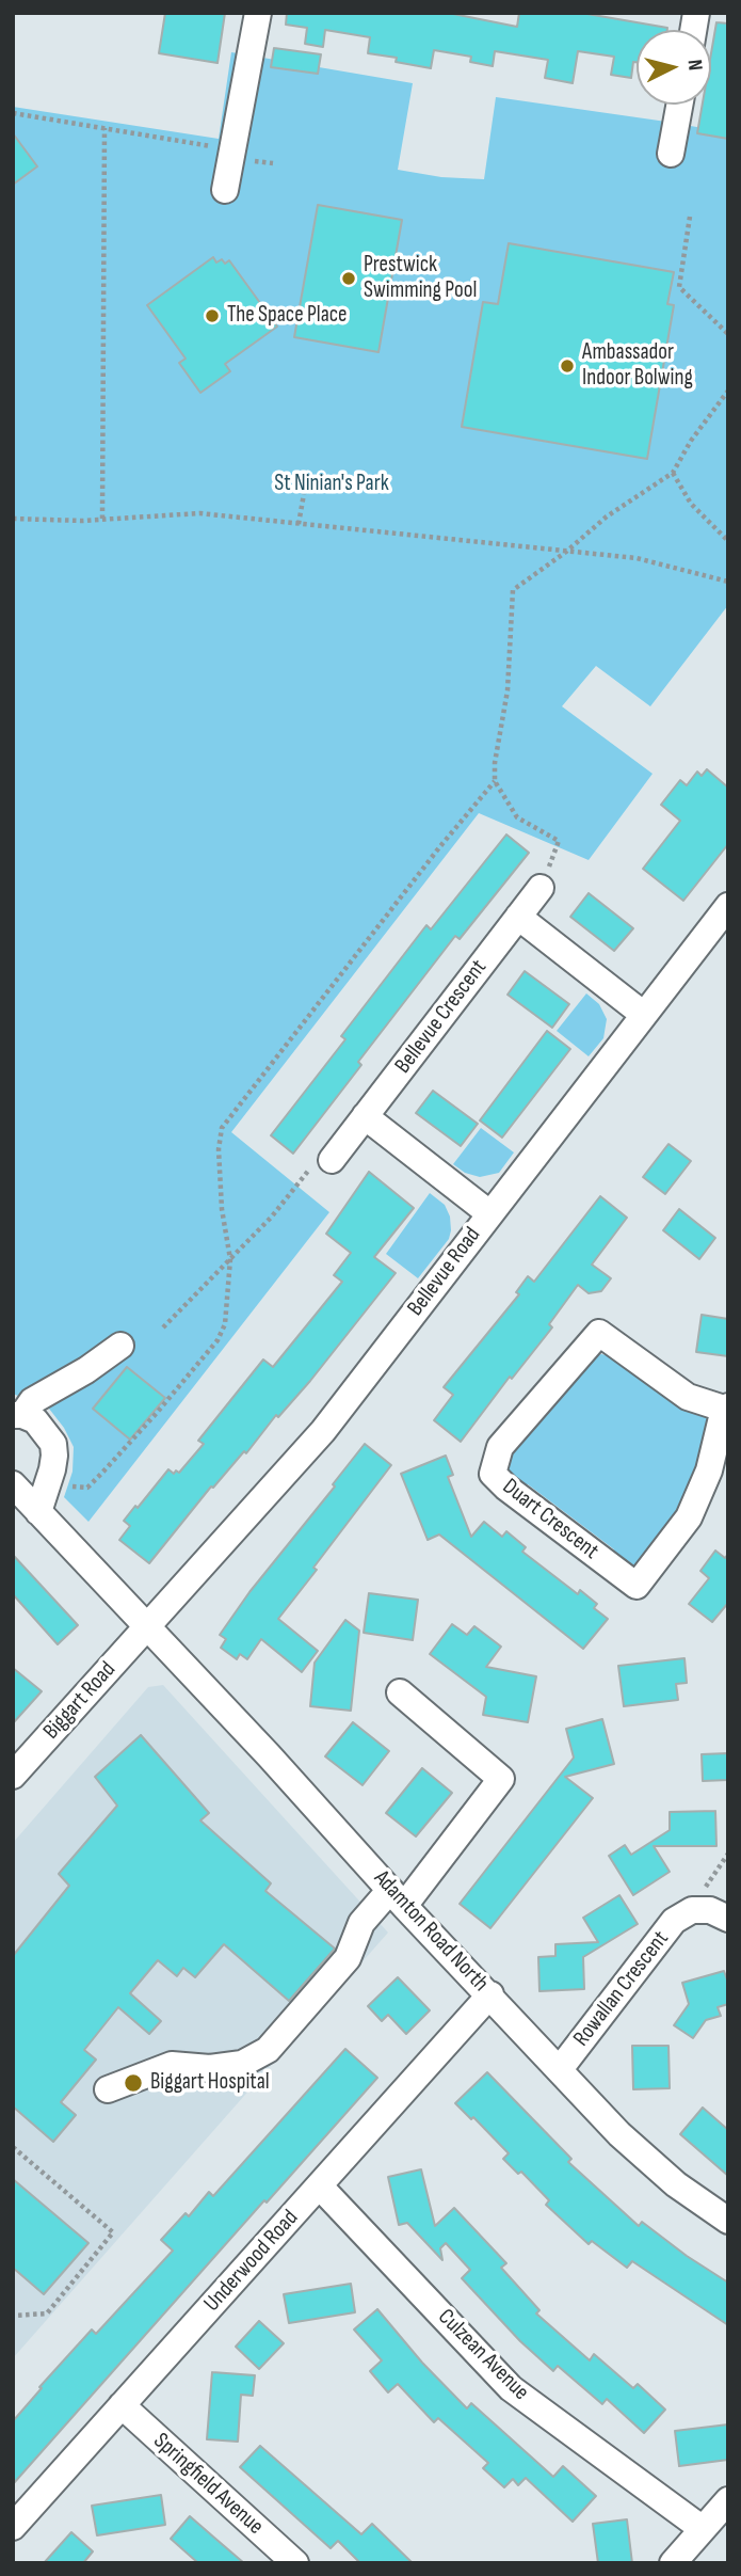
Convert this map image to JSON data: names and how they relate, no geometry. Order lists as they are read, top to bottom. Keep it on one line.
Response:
{"streets":{"street":["Bellevue Crescent","Bellevue Road","Duart Crescent","Biggart Road","Adamton Road North","Rowallan Crescent","Underwood Road","Culzean Avenue","Springfield Avenue"]},"crossings":[["Bellevue Road","Biggart Road"],["Bellevue Road","Adamton Road North"],["Biggart Road","Adamton Road North"],["Adamton Road North","Rowallan Crescent"],["Adamton Road North","Underwood Road"],["Underwood Road","Culzean Avenue"],["Underwood Road","Springfield Avenue"]],"parks":["St Ninian's Park"],"places":["Prestwick Swimming Pool","The Space Place","Ambassador Indoor Bolwing","Biggart Hospital"],"north":"right"}
